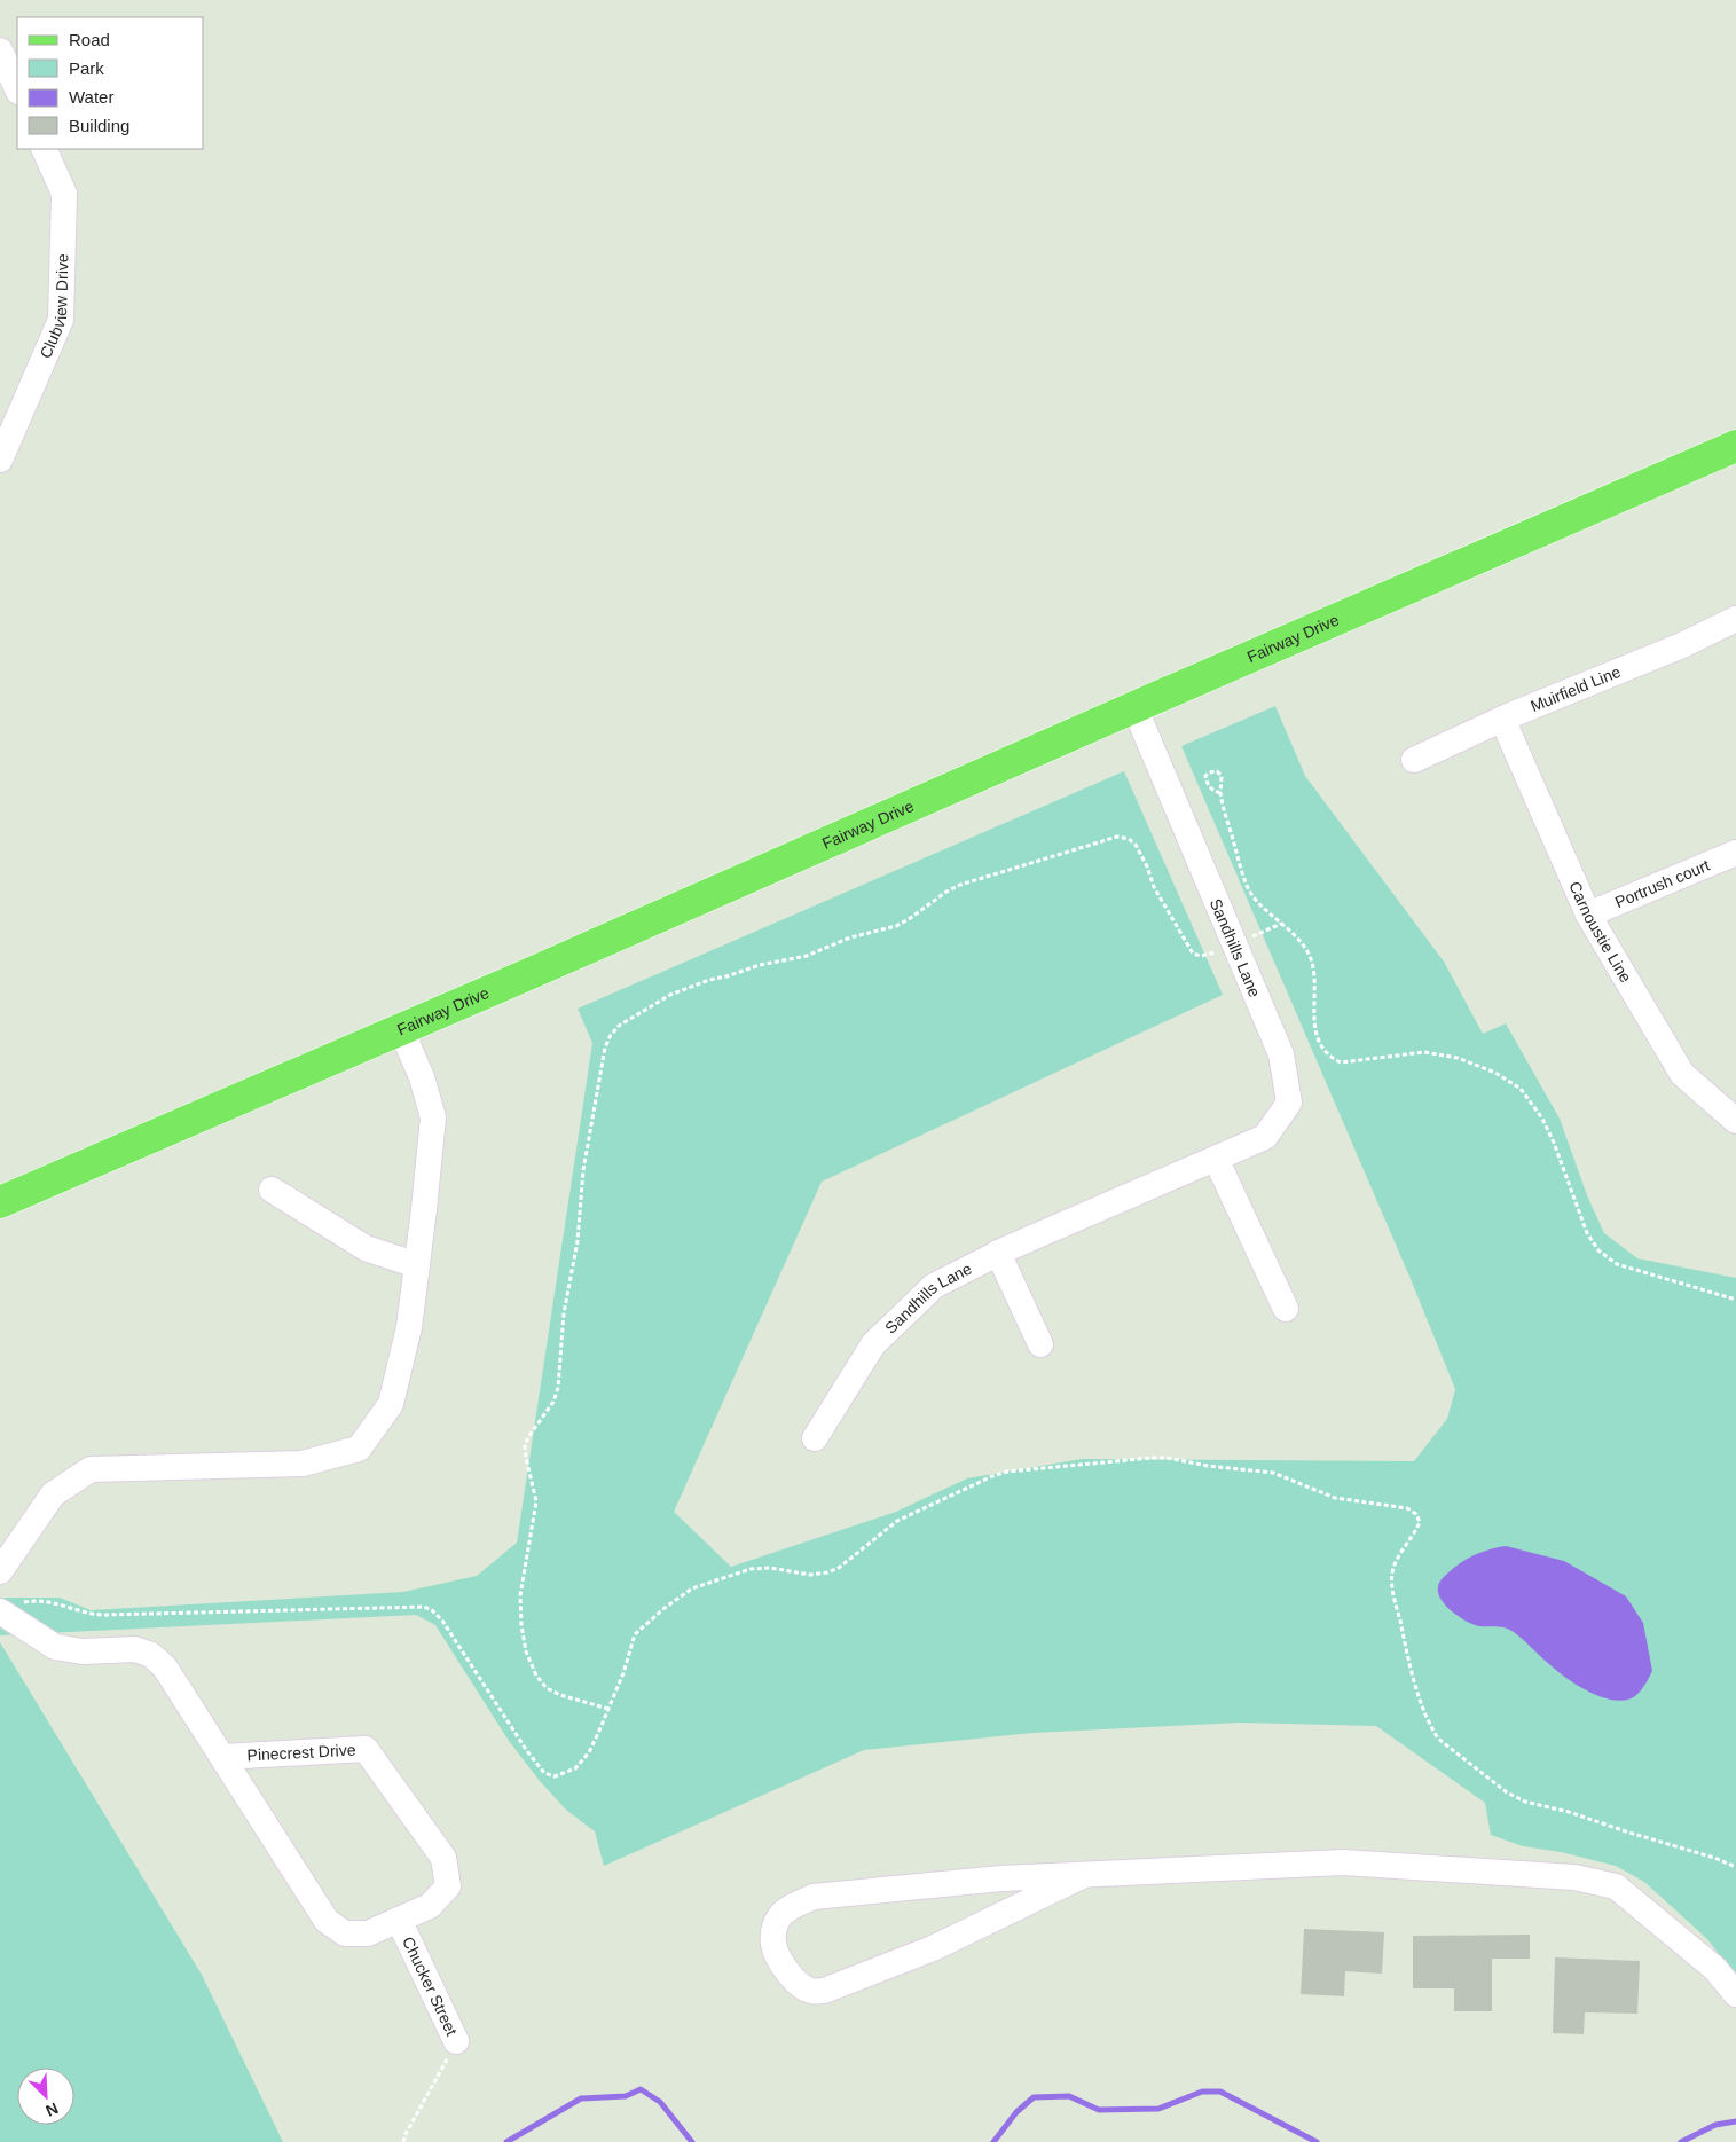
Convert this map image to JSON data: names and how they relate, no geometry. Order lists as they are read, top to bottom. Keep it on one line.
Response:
{"streets":{"main road":["Fairway Drive"],"street":["Clubview Drive","Muirfield Line","Portrush court","Carnoustie Line","Sandhills Lane","Pinecrest Drive","Chucker Street"]},"crossings":[["Fairway Drive","Sandhills Lane"],["Muirfield Line","Carnoustie Line"],["Portrush court","Carnoustie Line"],["Pinecrest Drive","Chucker Street"]],"legend":["Road","Park","Water","Building"],"north":"bottom right"}
